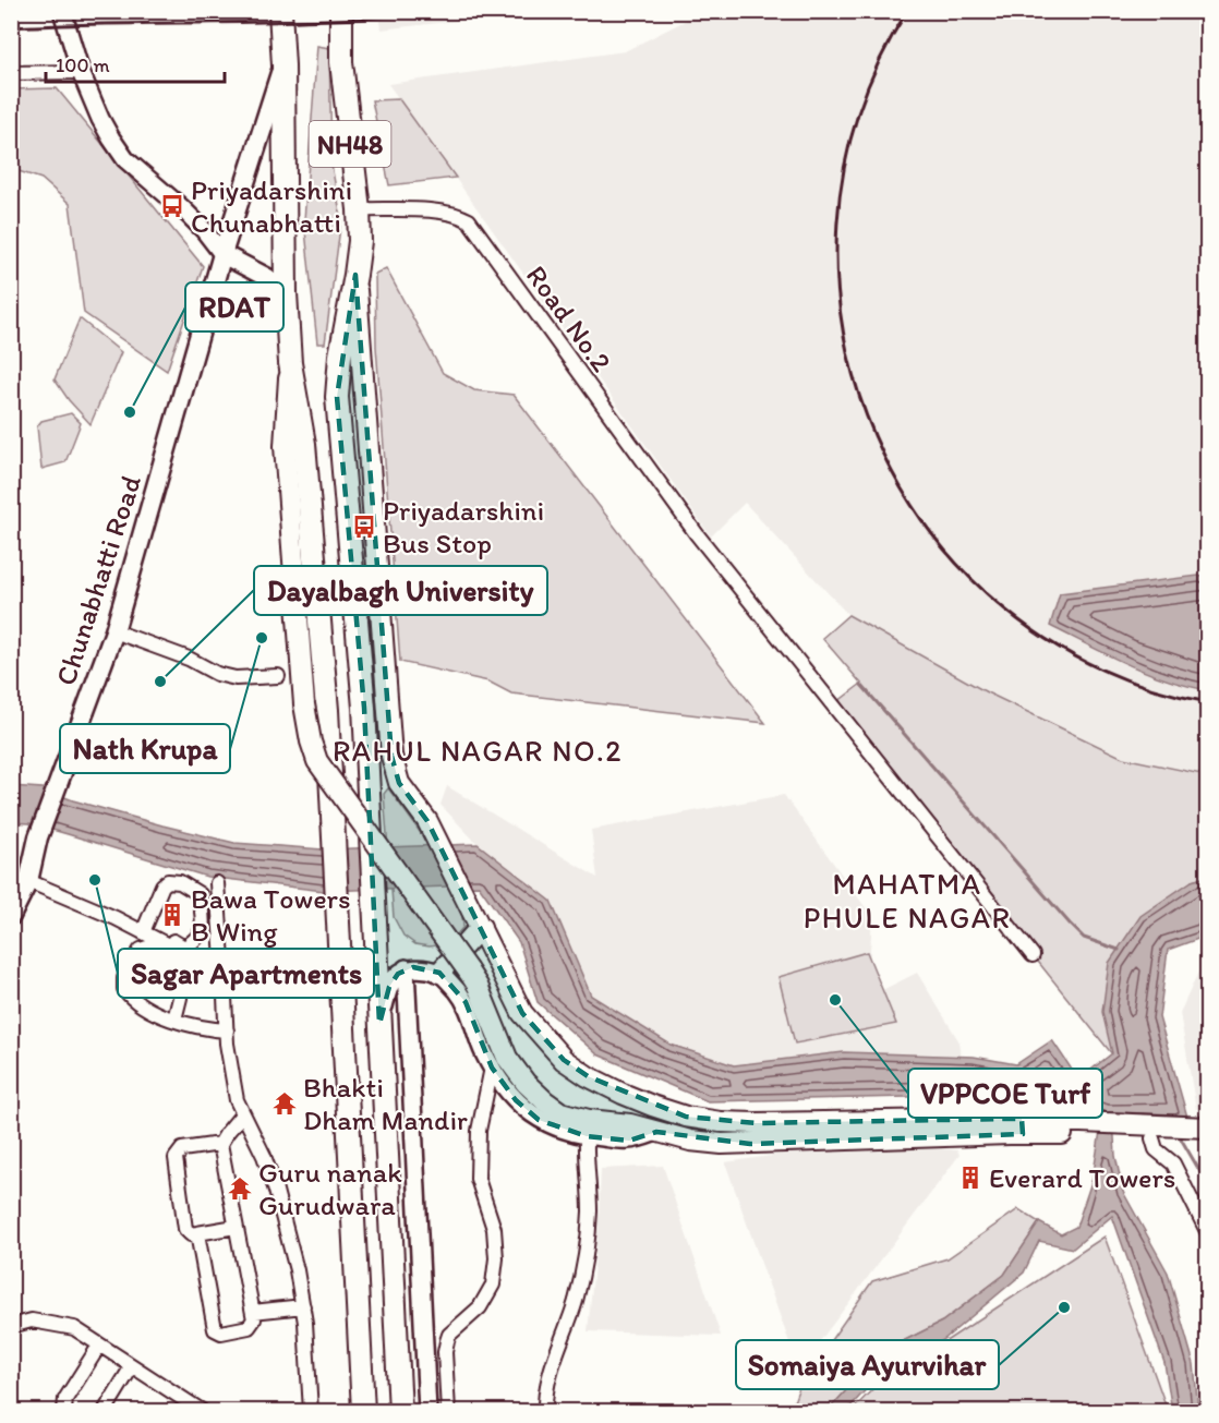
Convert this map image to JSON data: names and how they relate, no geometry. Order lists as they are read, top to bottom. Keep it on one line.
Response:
{"streets":{"highway":["NH48"],"main road":["Chunabhatti Road"],"street":["Road No.2"]},"crossings":[["NH48","Road No.2"],["NH48","Chunabhatti Road"]],"districts":["RAHUL NAGAR NO.2","MAHATMA PHULE NAGAR"],"places":{"bus stop":["Priyadarshini Chunabhatti","Priyadarshini Bus Stop"],"other":["RDAT","Nath Krupa","Dayalbagh University","Sagar Apartments","VPPCOE Turf","Somaiya Ayurvihar"],"building":["Bawa Towers B Wing","Everard Towers"],"temple":["Bhakti Dham Mandir","Guru nanak Gurudwara"]},"scale_bar":"100 m"}
